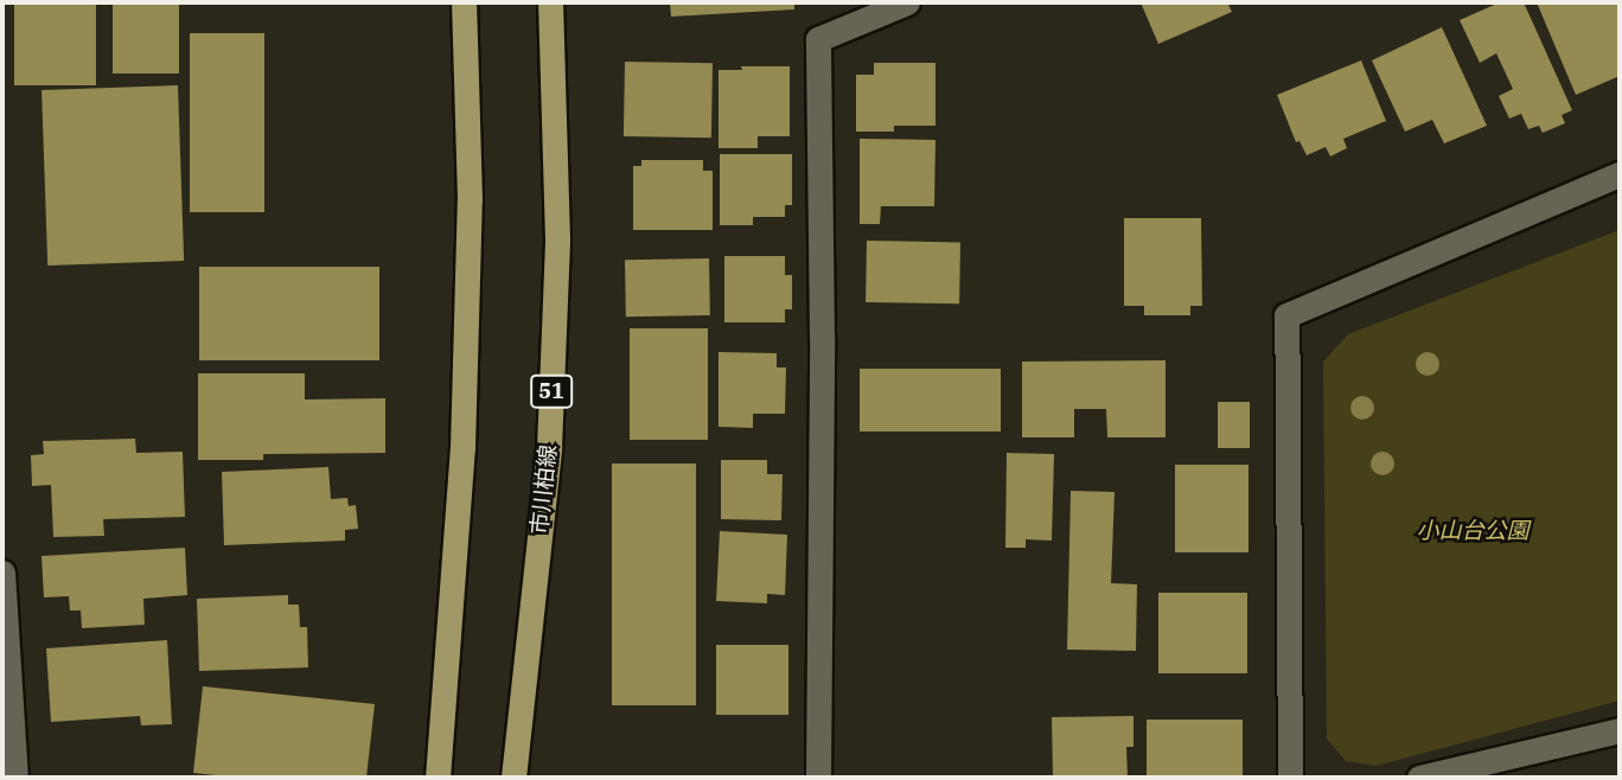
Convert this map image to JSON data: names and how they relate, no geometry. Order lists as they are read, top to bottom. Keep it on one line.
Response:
{"streets":{"main road":["51","市川柏線"]},"parks":["小山台公園"]}
